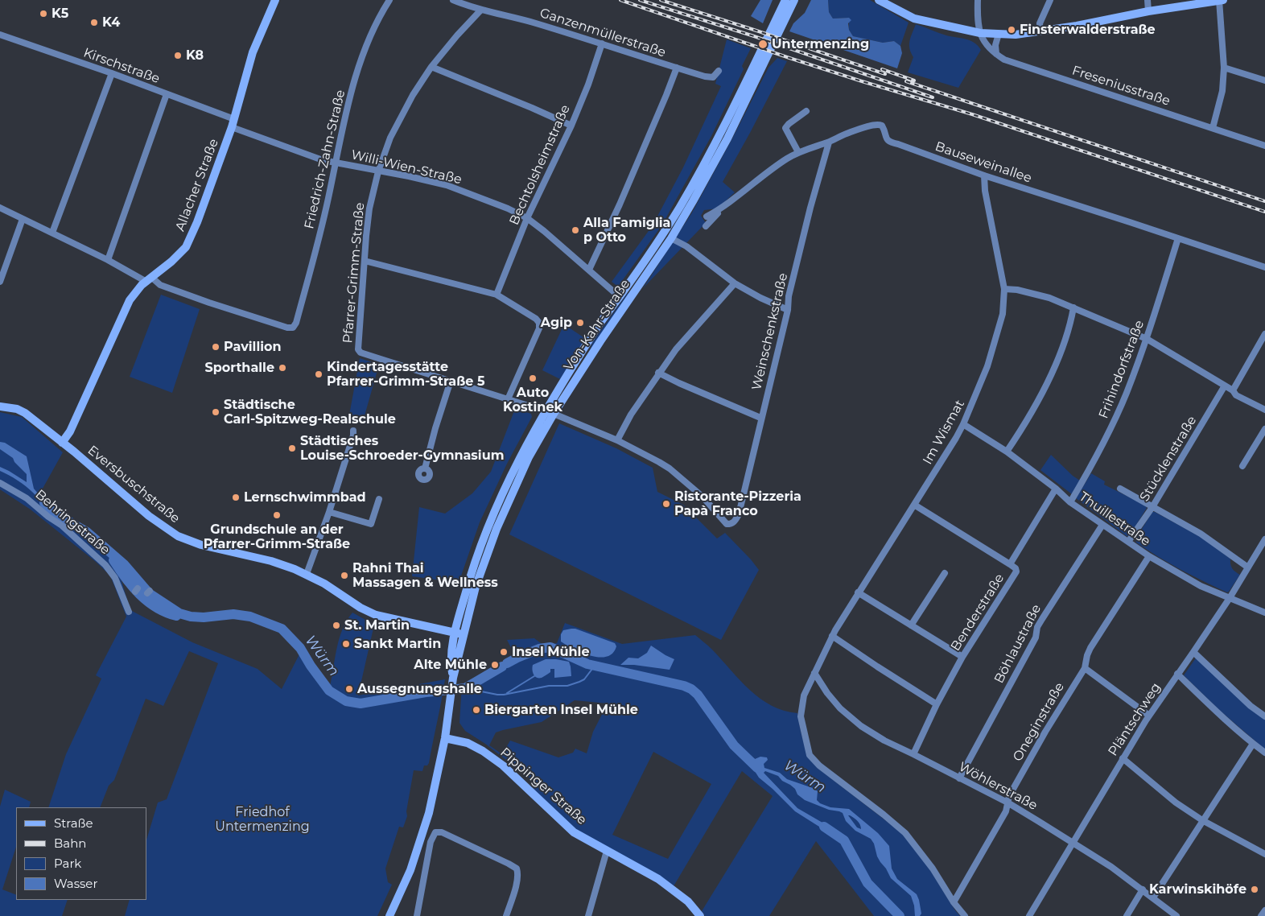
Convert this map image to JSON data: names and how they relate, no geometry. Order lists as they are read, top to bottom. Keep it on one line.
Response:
{"streets":{"main road":["Allacher Straße","Von-Kahr-Straße","Eversbuschstraße","Pippinger Straße"],"street":["Ganzenmüllerstraße","Kirschstraße","Freseniusstraße","Friedrich-Zahn-Straße","Bauseweinallee","Bechtolsheimstraße","Willi-Wien-Straße","Pfarrer-Grimm-Straße","Weinschenkstraße","Frihindorfstraße","Im Wismat","Stücklenstraße","Thuillestraße","Behringstraße","Benderstraße","Böhlaustraße","Pläntschweg","Oneginstraße","Wöhlerstraße"]},"crossings":[["Ganzenmüllerstraße","Bechtolsheimstraße"],["Ganzenmüllerstraße","Willi-Wien-Straße"],["Ganzenmüllerstraße","Pfarrer-Grimm-Straße"],["Kirschstraße","Willi-Wien-Straße"],["Kirschstraße","Allacher Straße"],["Friedrich-Zahn-Straße","Willi-Wien-Straße"],["Friedrich-Zahn-Straße","Allacher Straße"],["Bauseweinallee","Weinschenkstraße"],["Bauseweinallee","Frihindorfstraße"],["Bauseweinallee","Im Wismat"],["Bechtolsheimstraße","Willi-Wien-Straße"],["Willi-Wien-Straße","Allacher Straße"],["Willi-Wien-Straße","Pfarrer-Grimm-Straße"],["Willi-Wien-Straße","Von-Kahr-Straße"],["Allacher Straße","Eversbuschstraße"],["Von-Kahr-Straße","Eversbuschstraße"],["Von-Kahr-Straße","Pippinger Straße"],["Frihindorfstraße","Thuillestraße"],["Im Wismat","Thuillestraße"],["Im Wismat","Oneginstraße"],["Im Wismat","Wöhlerstraße"],["Stücklenstraße","Thuillestraße"],["Thuillestraße","Benderstraße"],["Thuillestraße","Böhlaustraße"],["Thuillestraße","Pläntschweg"],["Thuillestraße","Oneginstraße"],["Benderstraße","Wöhlerstraße"],["Böhlaustraße","Wöhlerstraße"],["Pläntschweg","Wöhlerstraße"],["Oneginstraße","Wöhlerstraße"]],"water":["Würm"],"parks":["Friedhof Untermenzing"],"places":["K5","K4","Finsterwalderstraße","Untermenzing","K8","Alla Famiglia p Otto","Agip","Pavillion","Sporthalle","Kindertagesstätte Pfarrer-Grimm-Straße 5","Auto Kostinek","Städtische Carl-Spitzweg-Realschule","Städtisches Louise-Schroeder-Gymnasium","Lernschwimmbad","Ristorante-Pizzeria Papà Franco","Grundschule an der Pfarrer-Grimm-Straße","Rahni Thai Massagen & Wellness","St. Martin","Sankt Martin","Insel Mühle","Alte Mühle","Aussegnungshalle","Biergarten Insel Mühle","Karwinskihöfe"],"legend":["Straße","Bahn","Park","Wasser"]}
